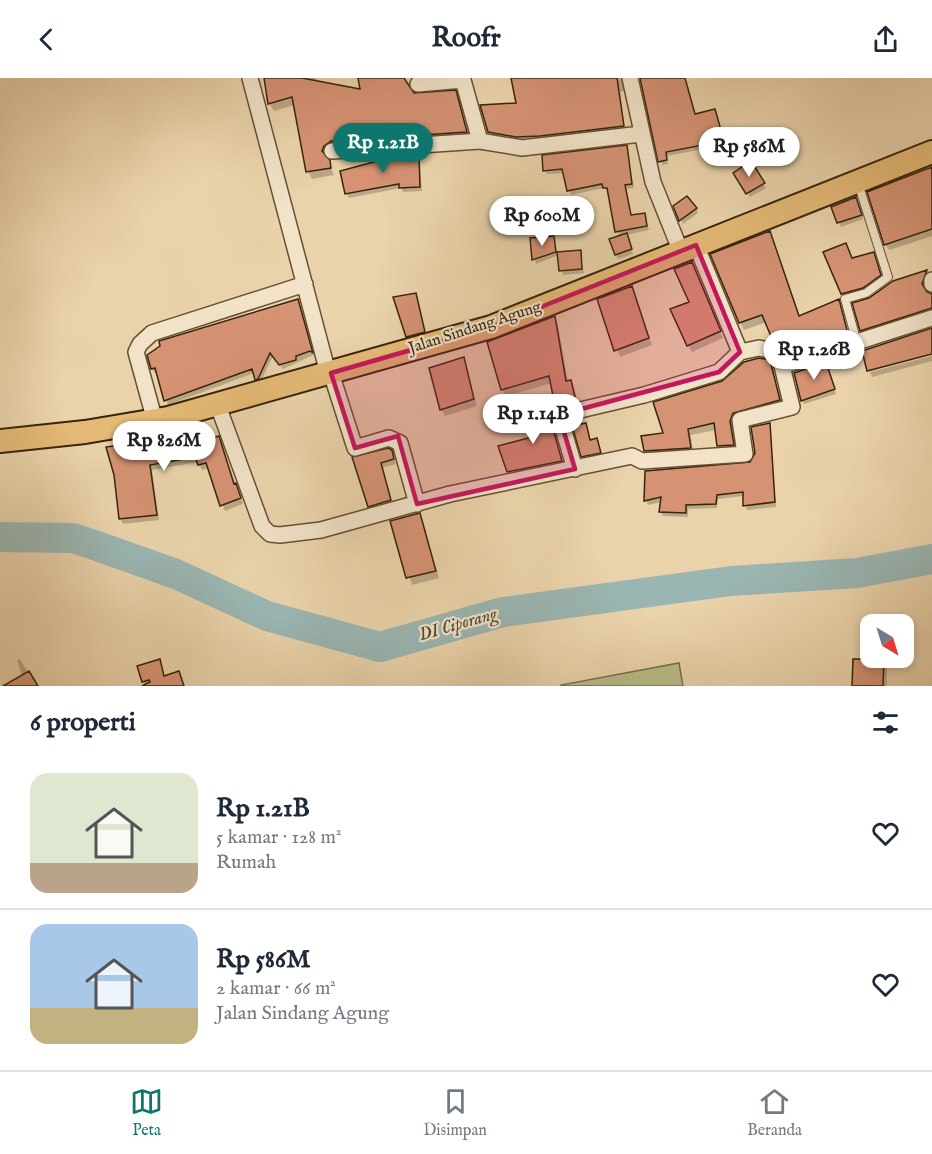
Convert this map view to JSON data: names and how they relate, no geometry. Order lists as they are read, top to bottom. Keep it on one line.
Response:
{"streets":{"main road":["Jalan Sindang Agung"]},"water":["DI Ciporang"],"north":"bottom right","page":{"header":"Roofr","price":["Rp 1.21B","Rp 586M","Rp 600M","Rp 1.26B","Rp 1.14B","Rp 826M"],"heading":"6 properti","list":[{"name":"Rp 1.21B","note":"5 kamar · 128 m² · Rumah"},{"name":"Rp 586M","note":"2 kamar · 66 m² · Jalan Sindang Agung"}],"tabs":["Peta","Disimpan","Beranda"]}}
